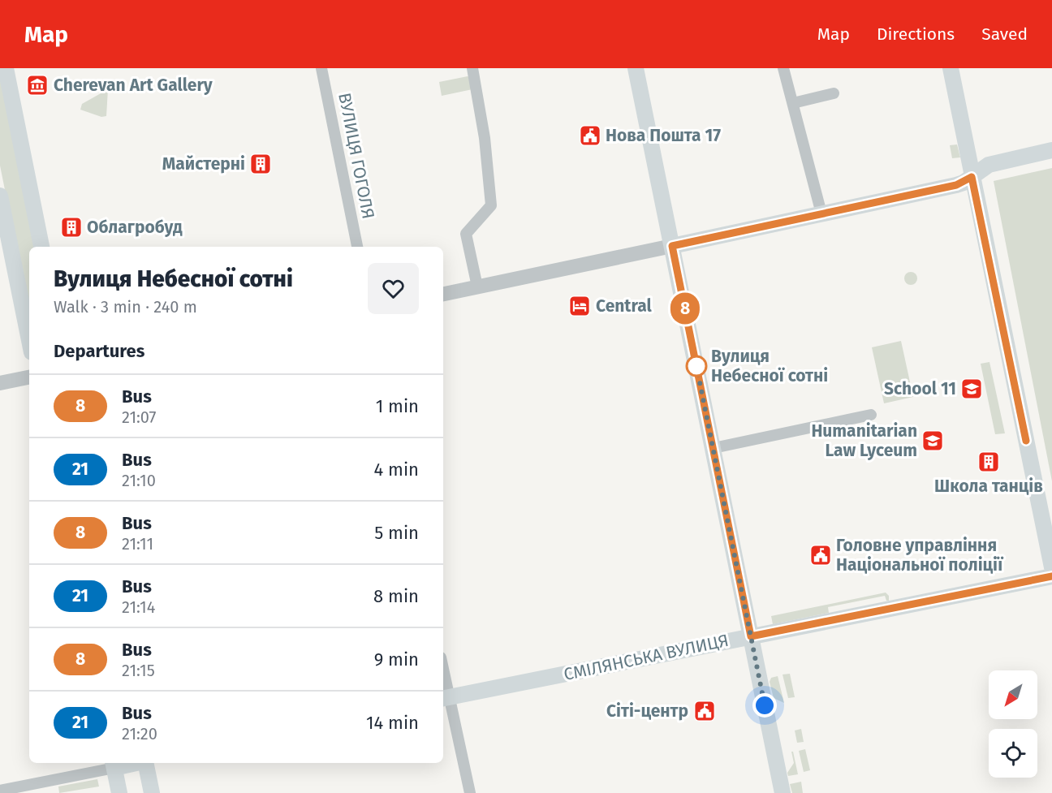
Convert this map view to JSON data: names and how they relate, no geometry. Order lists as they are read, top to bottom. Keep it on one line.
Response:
{"streets":{"main road":["СМІЛЯНСЬКА ВУЛИЦЯ"],"street":["ВУЛИЦЯ ГОГОЛЯ"]},"places":{"museum":["Cherevan Art Gallery"],"public building":["Нова Пошта 17","Головне управління Національної поліції","Сіті-центр"],"building":["Майстерні","Облагробуд","Школа танців"],"hotel":["Central"],"other":["Вулиця Небесної сотні"],"school or university":["School 11","Humanitarian Law Lyceum"]},"lines":["bus line 8"],"north":"bottom left","page":{"header":"Map","nav":["Map","Directions","Saved"],"on_map":"8","heading":[["Вулиця Небесної сотні","Walk · 3 min · 240 m"],"Departures"],"list":[{"mark":"8","name":"Bus","note":"21:07","value":"1 min"},{"mark":"21","name":"Bus","note":"21:10","value":"4 min"},{"mark":"8","name":"Bus","note":"21:11","value":"5 min"},{"mark":"21","name":"Bus","note":"21:14","value":"8 min"},{"mark":"8","name":"Bus","note":"21:15","value":"9 min"},{"mark":"21","name":"Bus","note":"21:20","value":"14 min"}]}}
